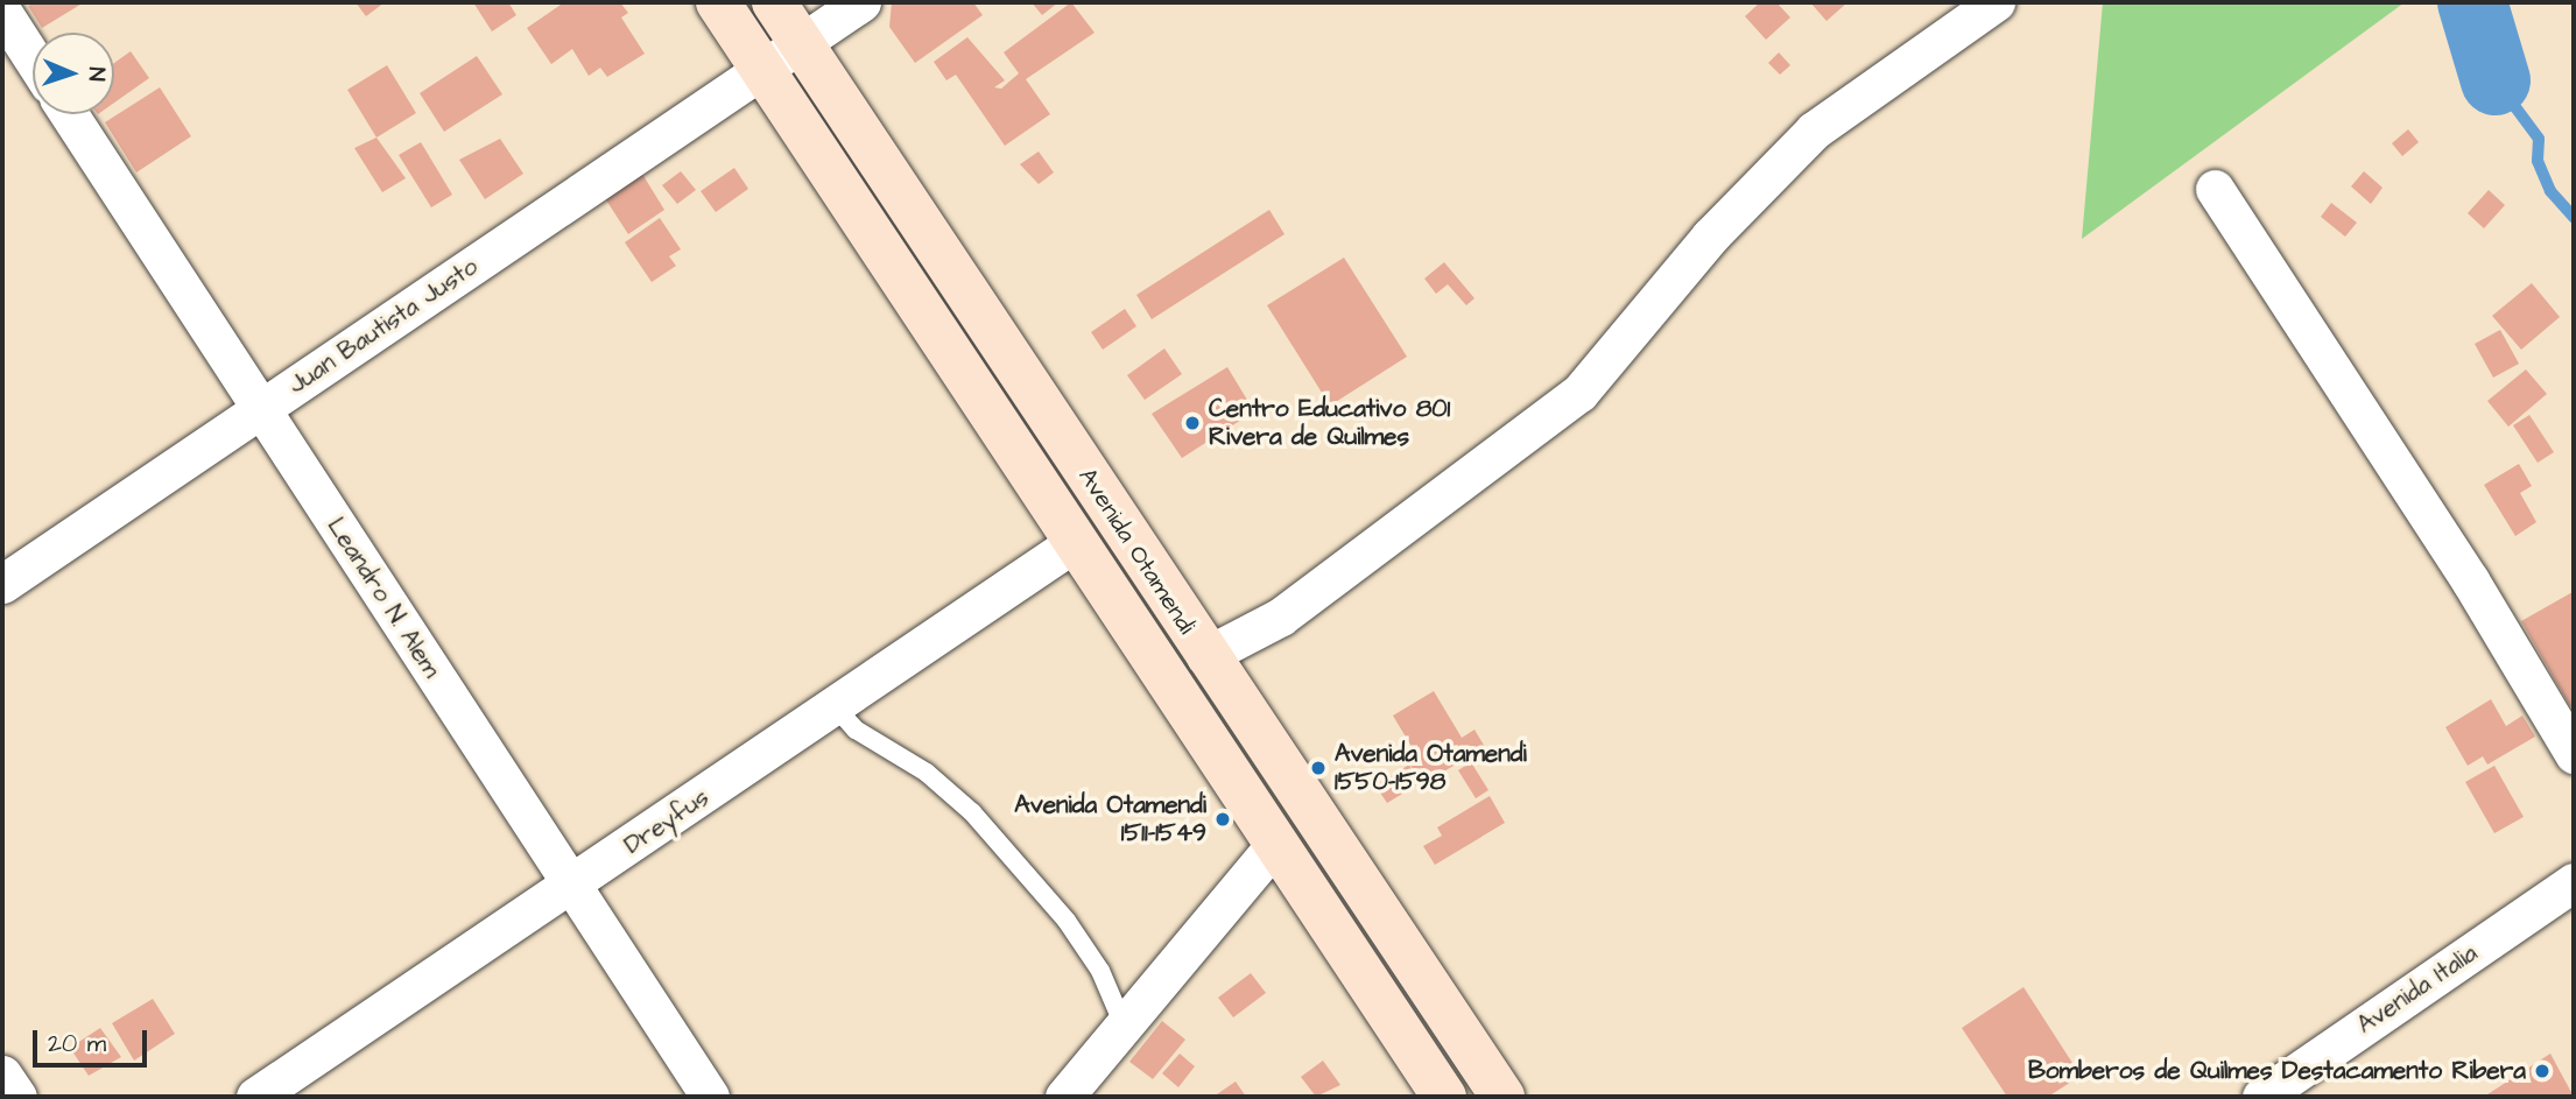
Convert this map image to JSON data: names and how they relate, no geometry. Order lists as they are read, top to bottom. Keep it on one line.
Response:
{"streets":{"main road":["Avenida Otamendi"],"street":["Juan Bautista Justo","Leandro N. Alem","Dreyfus","Avenida Italia"]},"crossings":[["Juan Bautista Justo","Avenida Otamendi"],["Juan Bautista Justo","Leandro N. Alem"],["Avenida Otamendi","Dreyfus"],["Leandro N. Alem","Dreyfus"]],"places":["Centro Educativo 801 Rivera de Quilmes","Avenida Otamendi 1550-1598","Avenida Otamendi 1511-1549","Bomberos de Quilmes Destacamento Ribera"],"scale_bar":"20 m","north":"right"}
